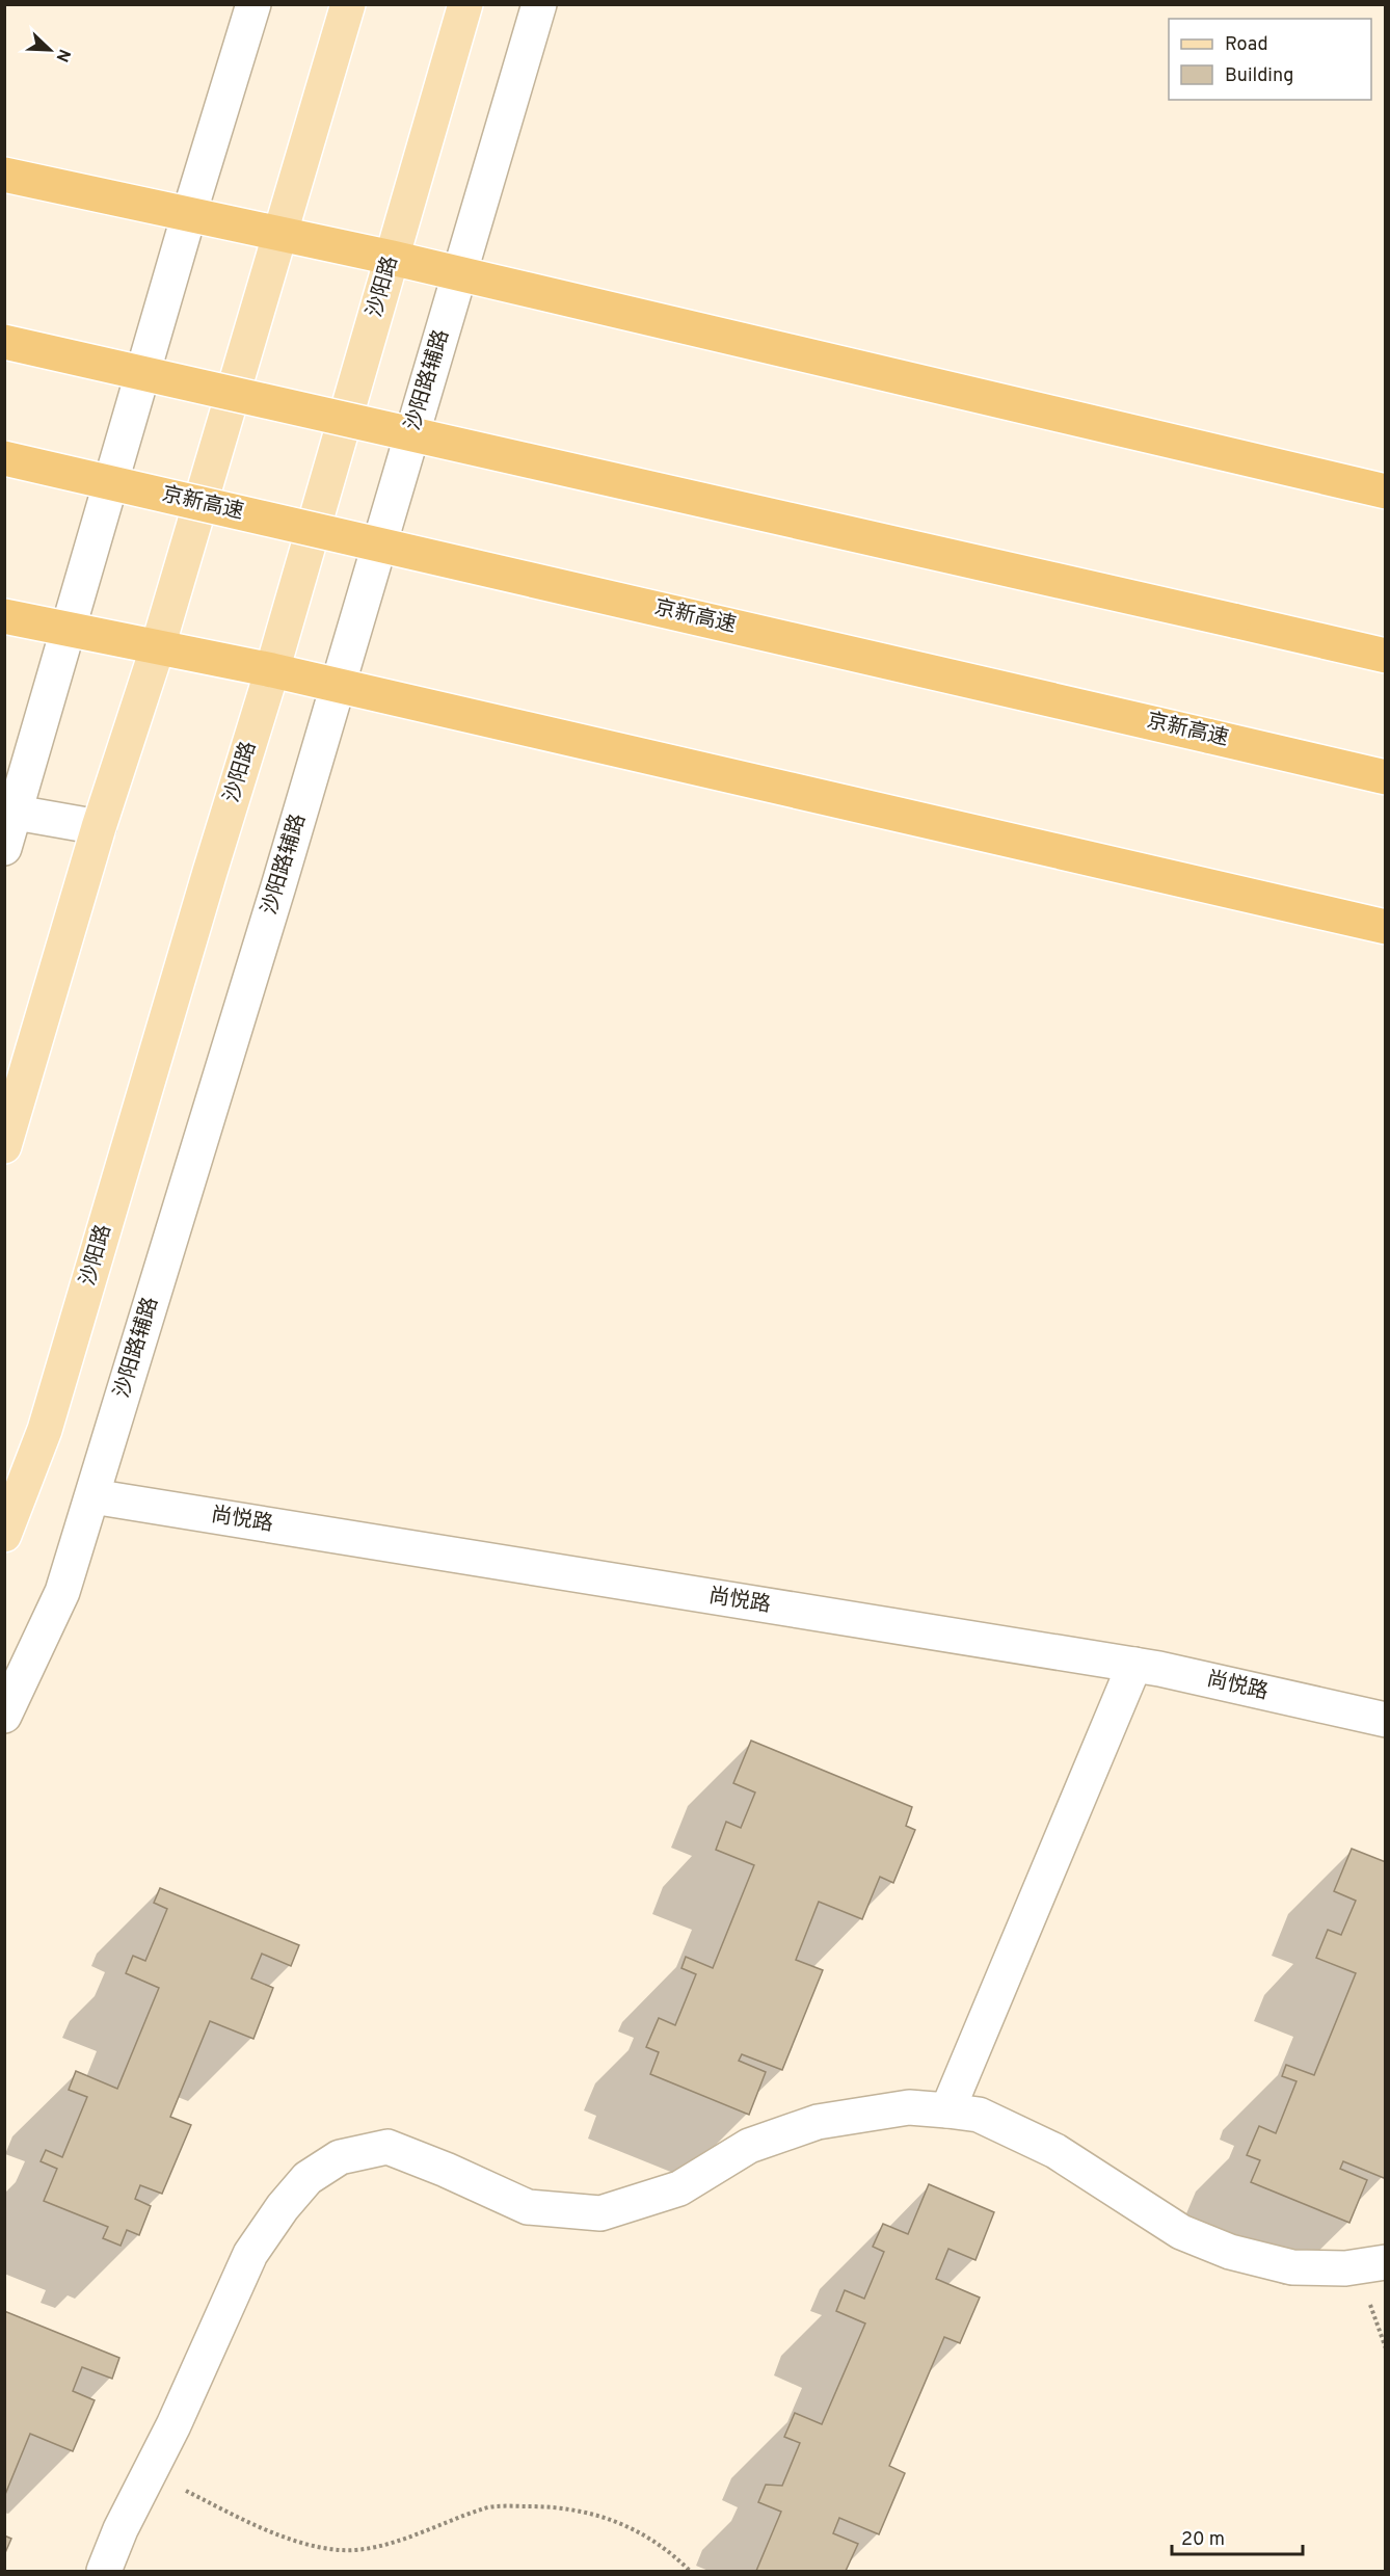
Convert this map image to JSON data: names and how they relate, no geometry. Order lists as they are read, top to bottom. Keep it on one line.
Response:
{"streets":{"highway":["京新高速"],"main road":["沙阳路"],"street":["沙阳路辅路","尚悦路"]},"crossings":[["沙阳路辅路","尚悦路"]],"legend":["Road","Building"],"scale_bar":"20 m","north":"bottom right"}
